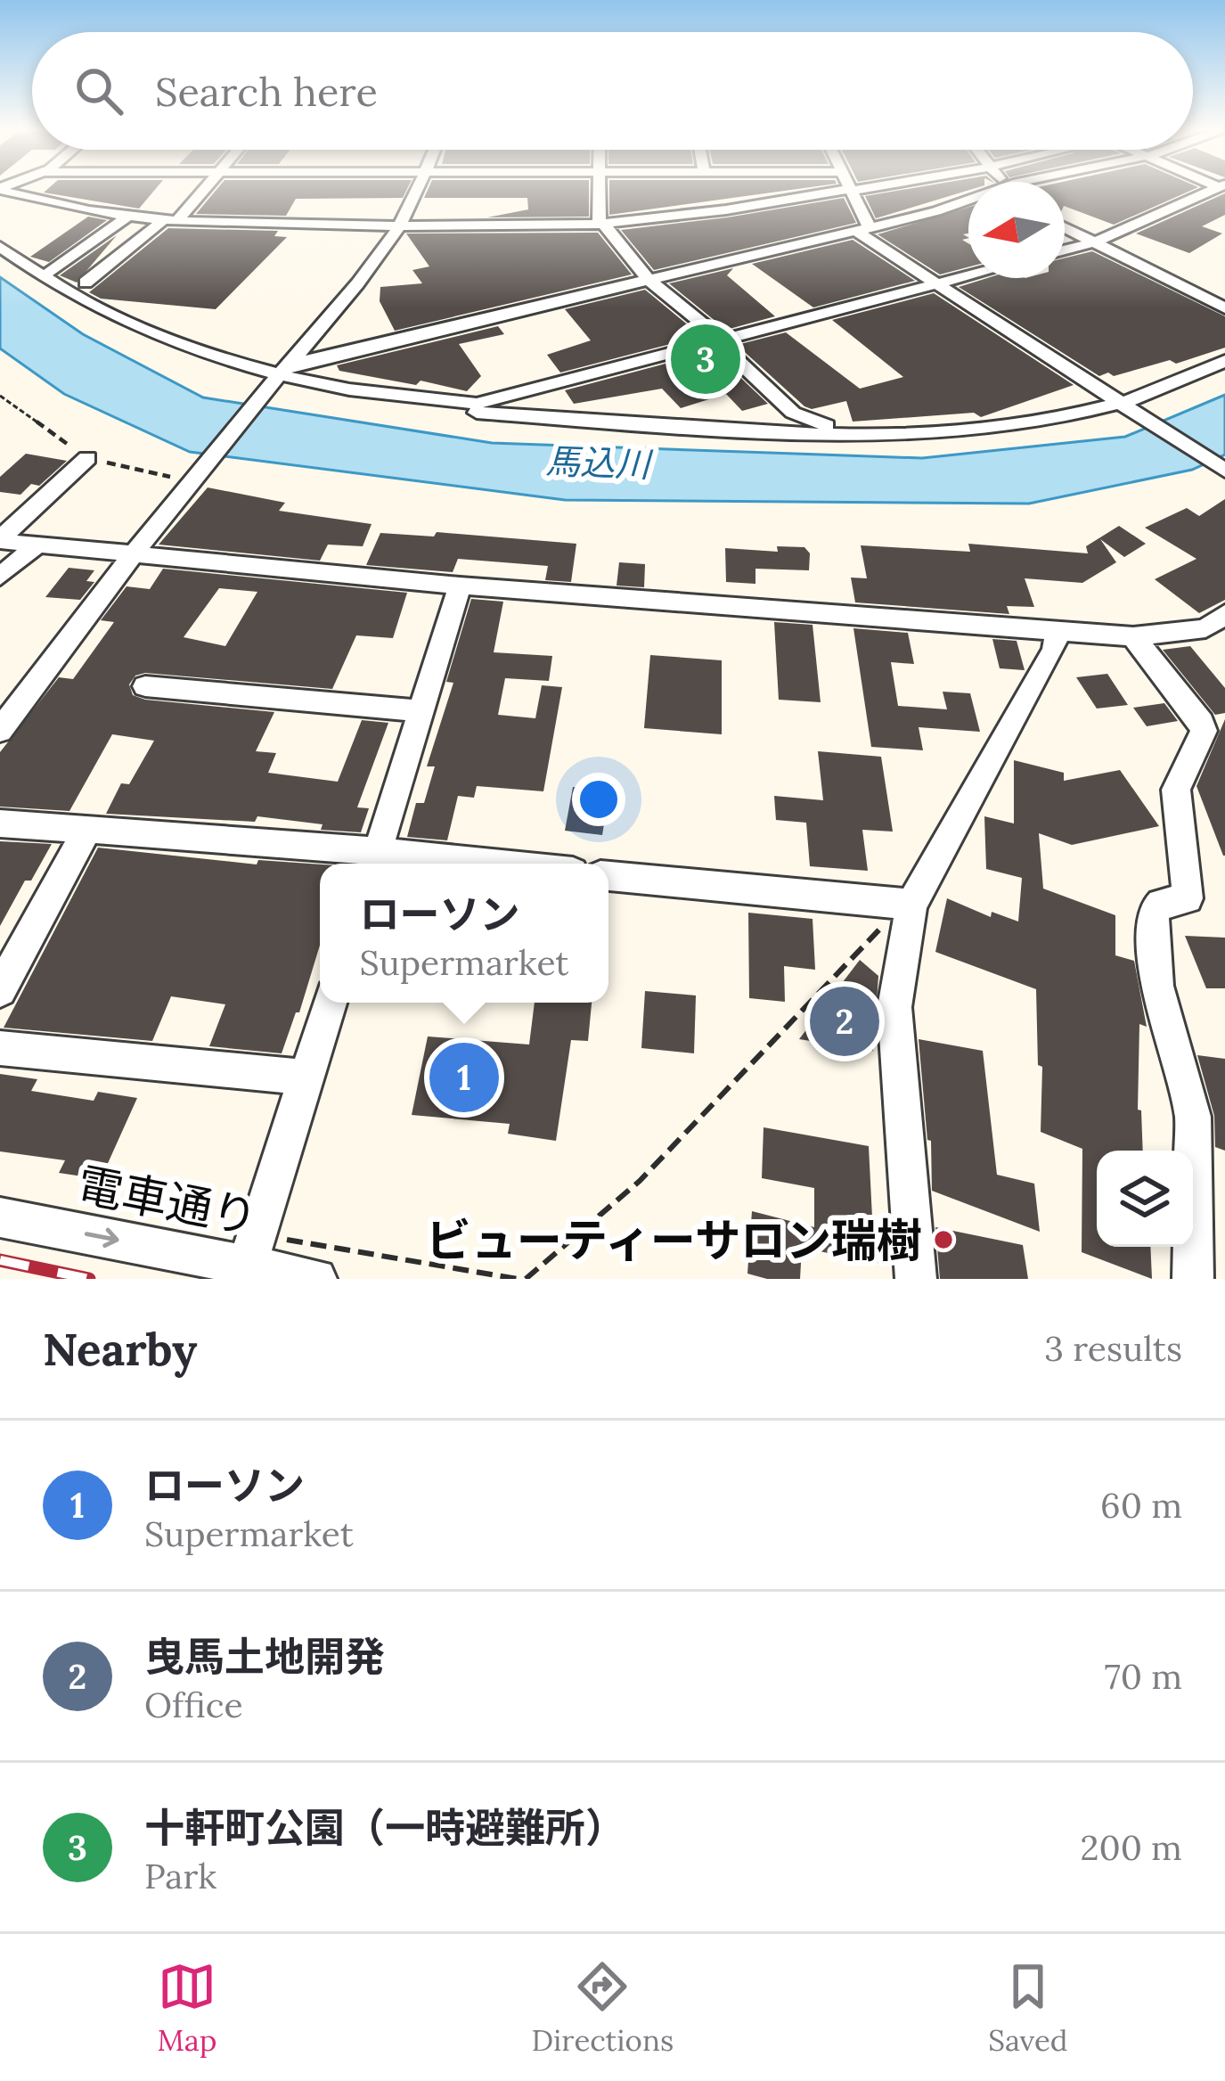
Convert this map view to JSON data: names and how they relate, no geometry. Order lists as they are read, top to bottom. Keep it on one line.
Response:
{"streets":{"street":["電車通り"]},"water":["馬込川"],"places":["ビューティーサロン瑞樹"],"north":"left","page":{"search":"Search here","pins":["3","2","1"],"popup":["ローソン","Supermarket"],"heading":["Nearby","3 results"],"list":[{"mark":"1","name":"ローソン","note":"Supermarket","value":"60 m"},{"mark":"2","name":"曳馬土地開発","note":"Office","value":"70 m"},{"mark":"3","name":"十軒町公園（一時避難所）","note":"Park","value":"200 m"}],"nav":["Map","Directions","Saved"]}}
